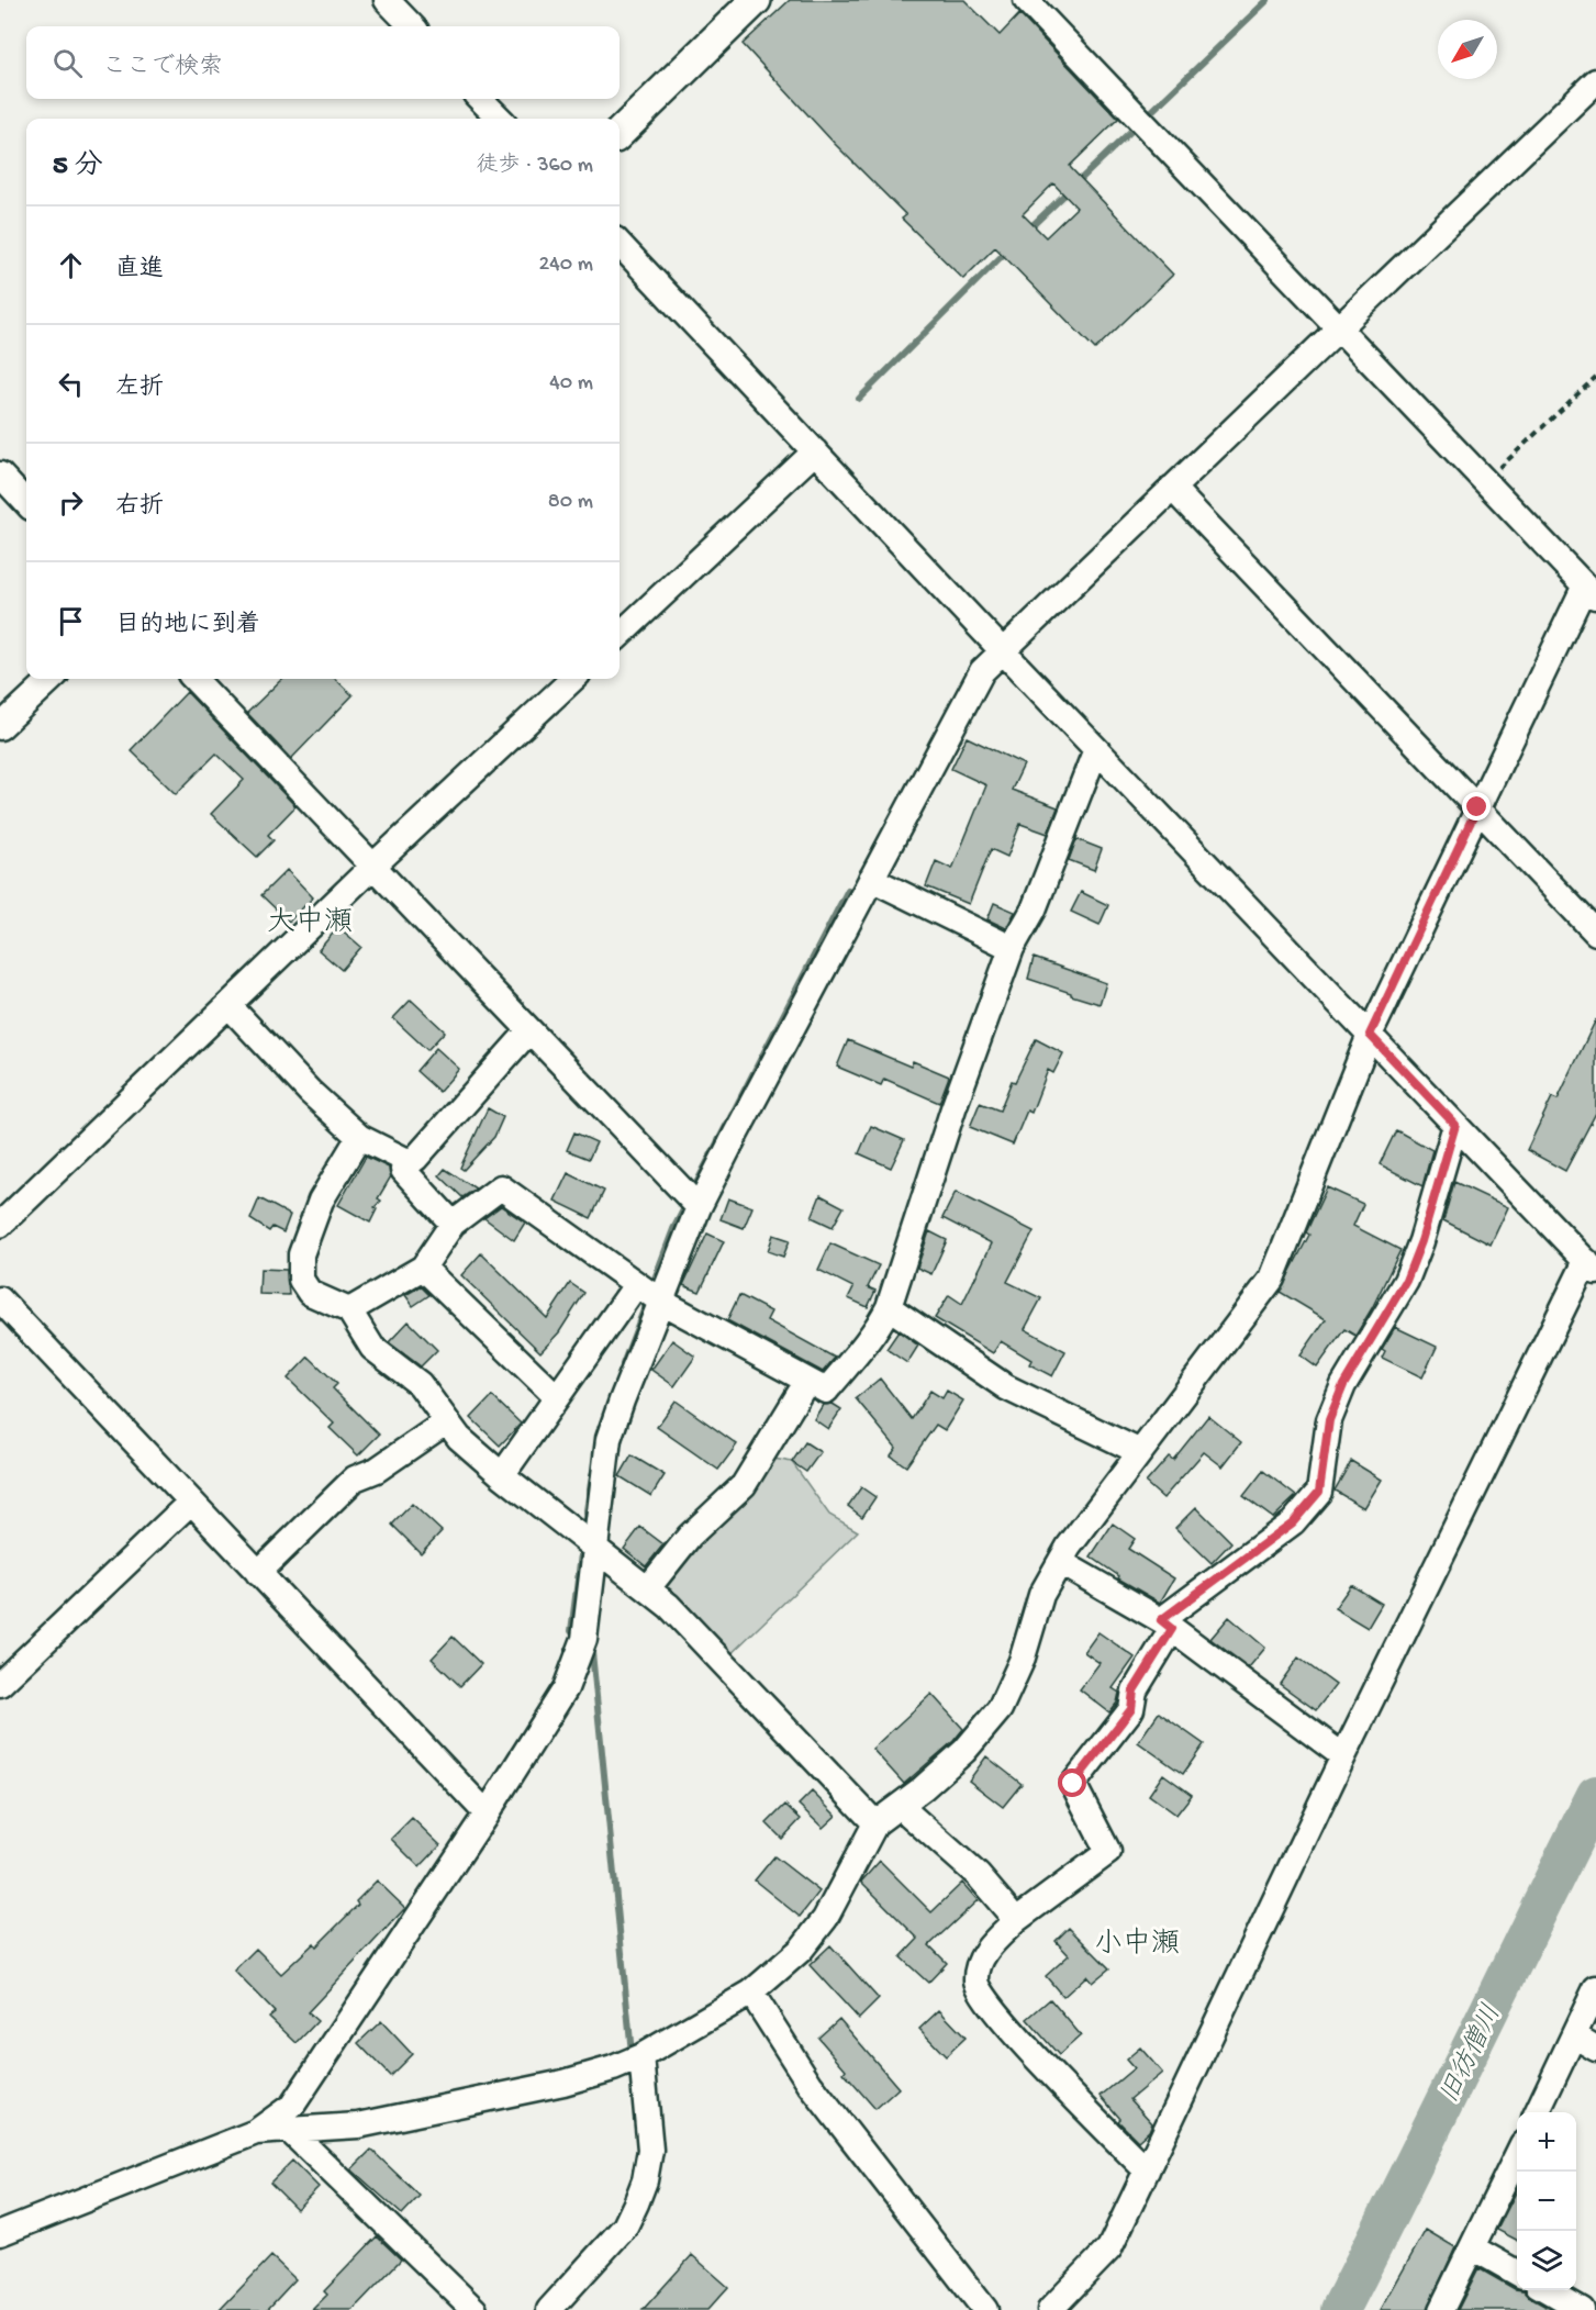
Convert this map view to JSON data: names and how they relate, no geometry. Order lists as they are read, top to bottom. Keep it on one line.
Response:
{"districts":["大中瀬","小中瀬"],"water":["旧彷僧川"],"north":"bottom left","page":{"search":"ここで検索","heading":["5 分","徒歩 · 360 m"],"list":[["直進","240 m"],["左折","40 m"],["右折","80 m"],"目的地に到着"],"map_buttons":["+","−"]}}
